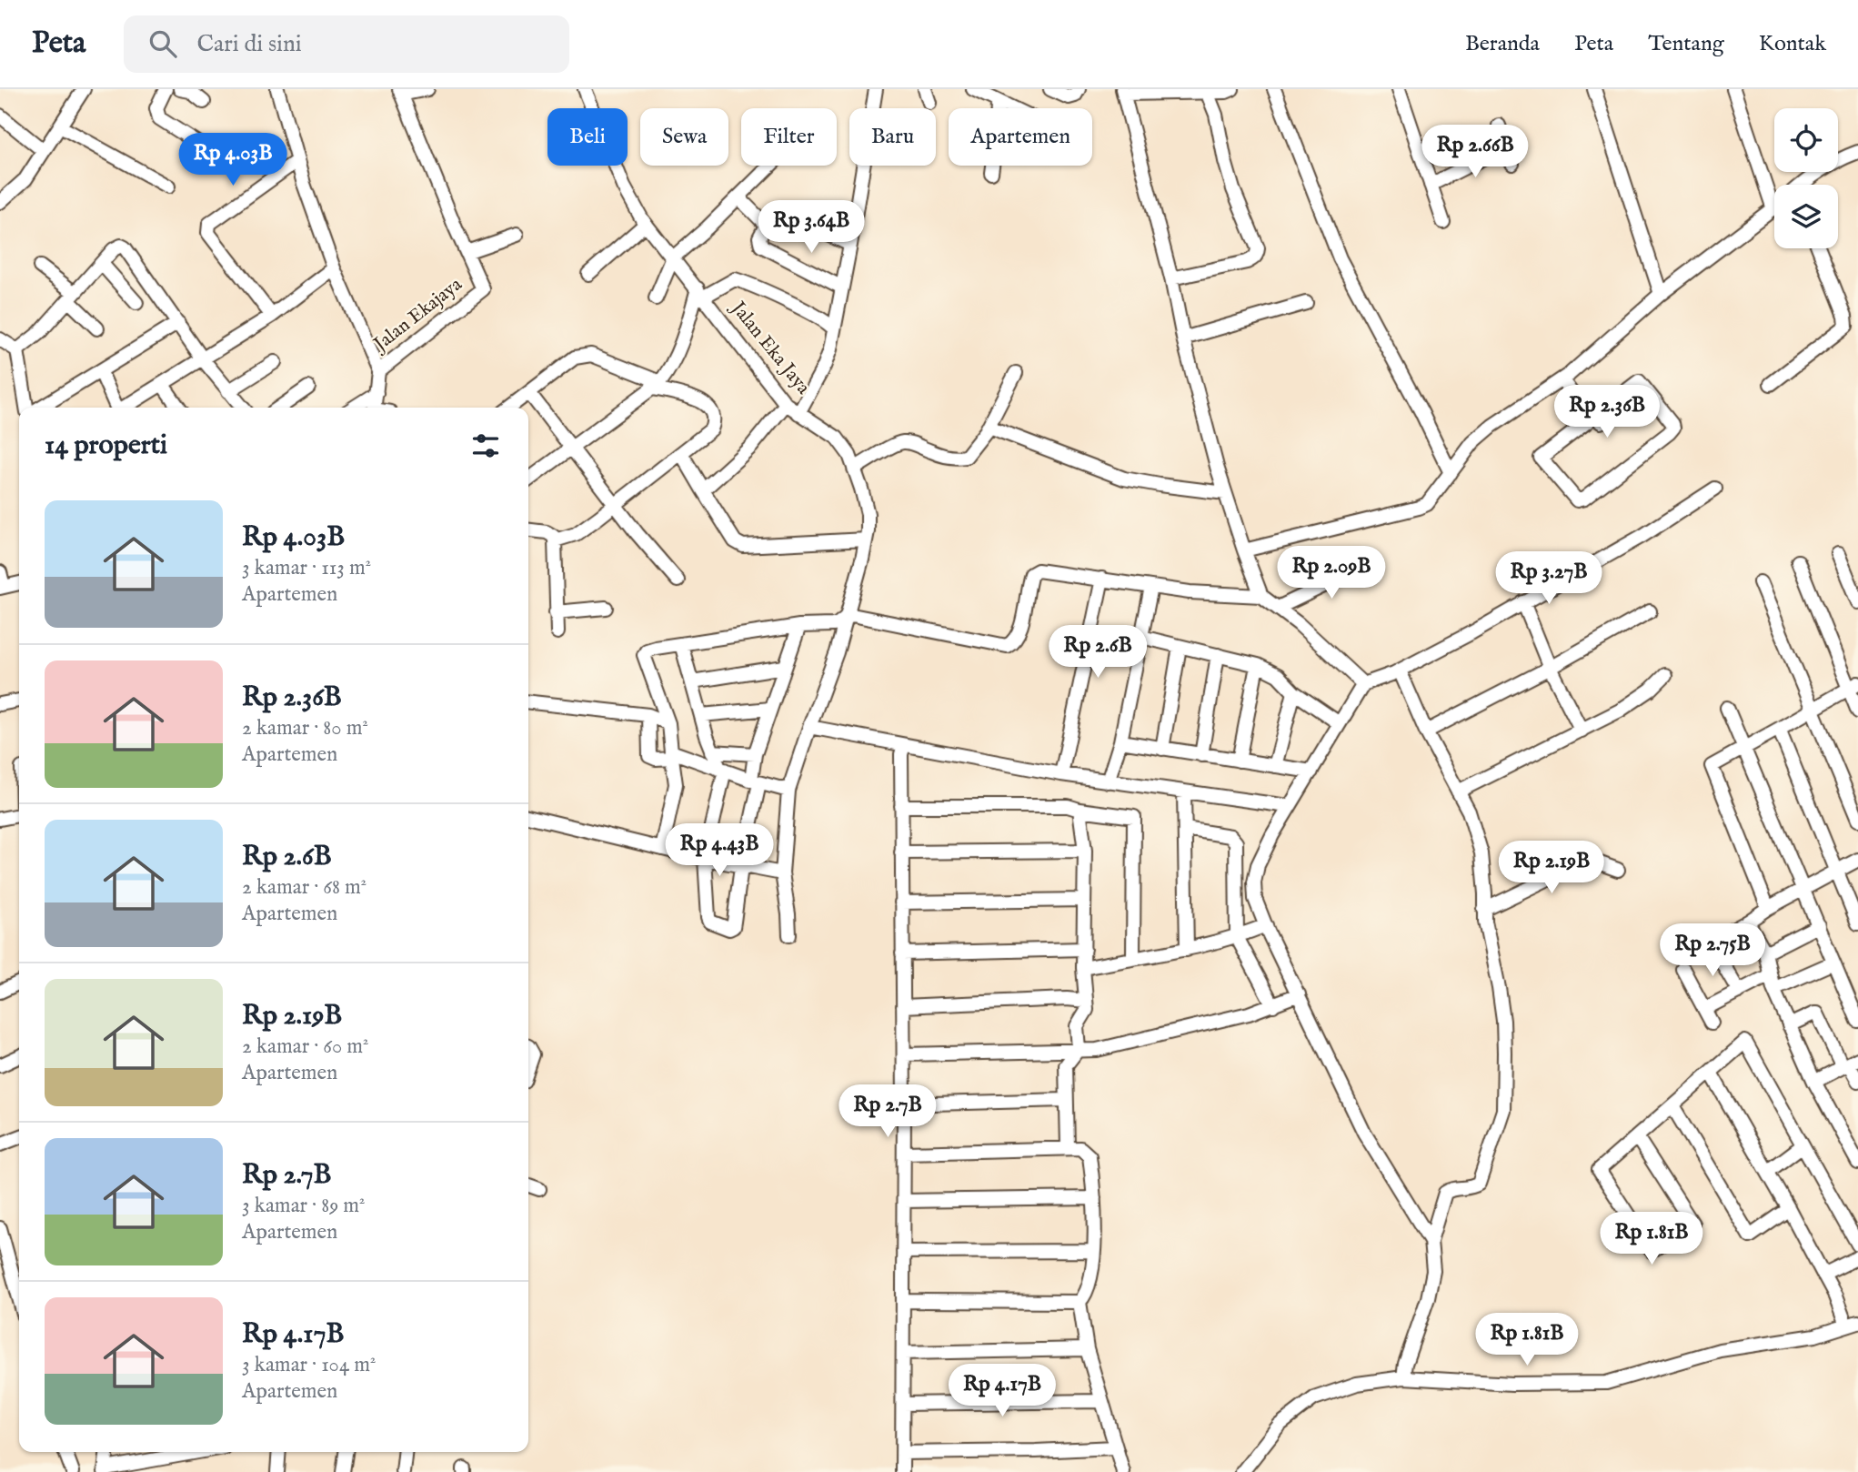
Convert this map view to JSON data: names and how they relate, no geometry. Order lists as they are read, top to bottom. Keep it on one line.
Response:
{"streets":{"street":["Jalan Ekajaya","Jalan Eka Jaya"]},"page":{"header":"Peta","search":"Cari di sini","nav":["Beranda","Peta","Tentang","Kontak"],"chip":["Beli","Sewa","Filter","Baru","Apartemen"],"price":["Rp 2.66B","Rp 4.03B","Rp 3.64B","Rp 2.36B","Rp 2.09B","Rp 3.27B","Rp 2.6B","Rp 4.43B","Rp 2.19B","Rp 2.75B","Rp 2.7B","Rp 1.81B","Rp 1.81B","Rp 4.17B"],"heading":"14 properti","list":[{"name":"Rp 4.03B","note":"3 kamar · 113 m² · Apartemen"},{"name":"Rp 2.36B","note":"2 kamar · 80 m² · Apartemen"},{"name":"Rp 2.6B","note":"2 kamar · 68 m² · Apartemen"},{"name":"Rp 2.19B","note":"2 kamar · 60 m² · Apartemen"},{"name":"Rp 2.7B","note":"3 kamar · 89 m² · Apartemen"},{"name":"Rp 4.17B","note":"3 kamar · 104 m² · Apartemen"}]}}
